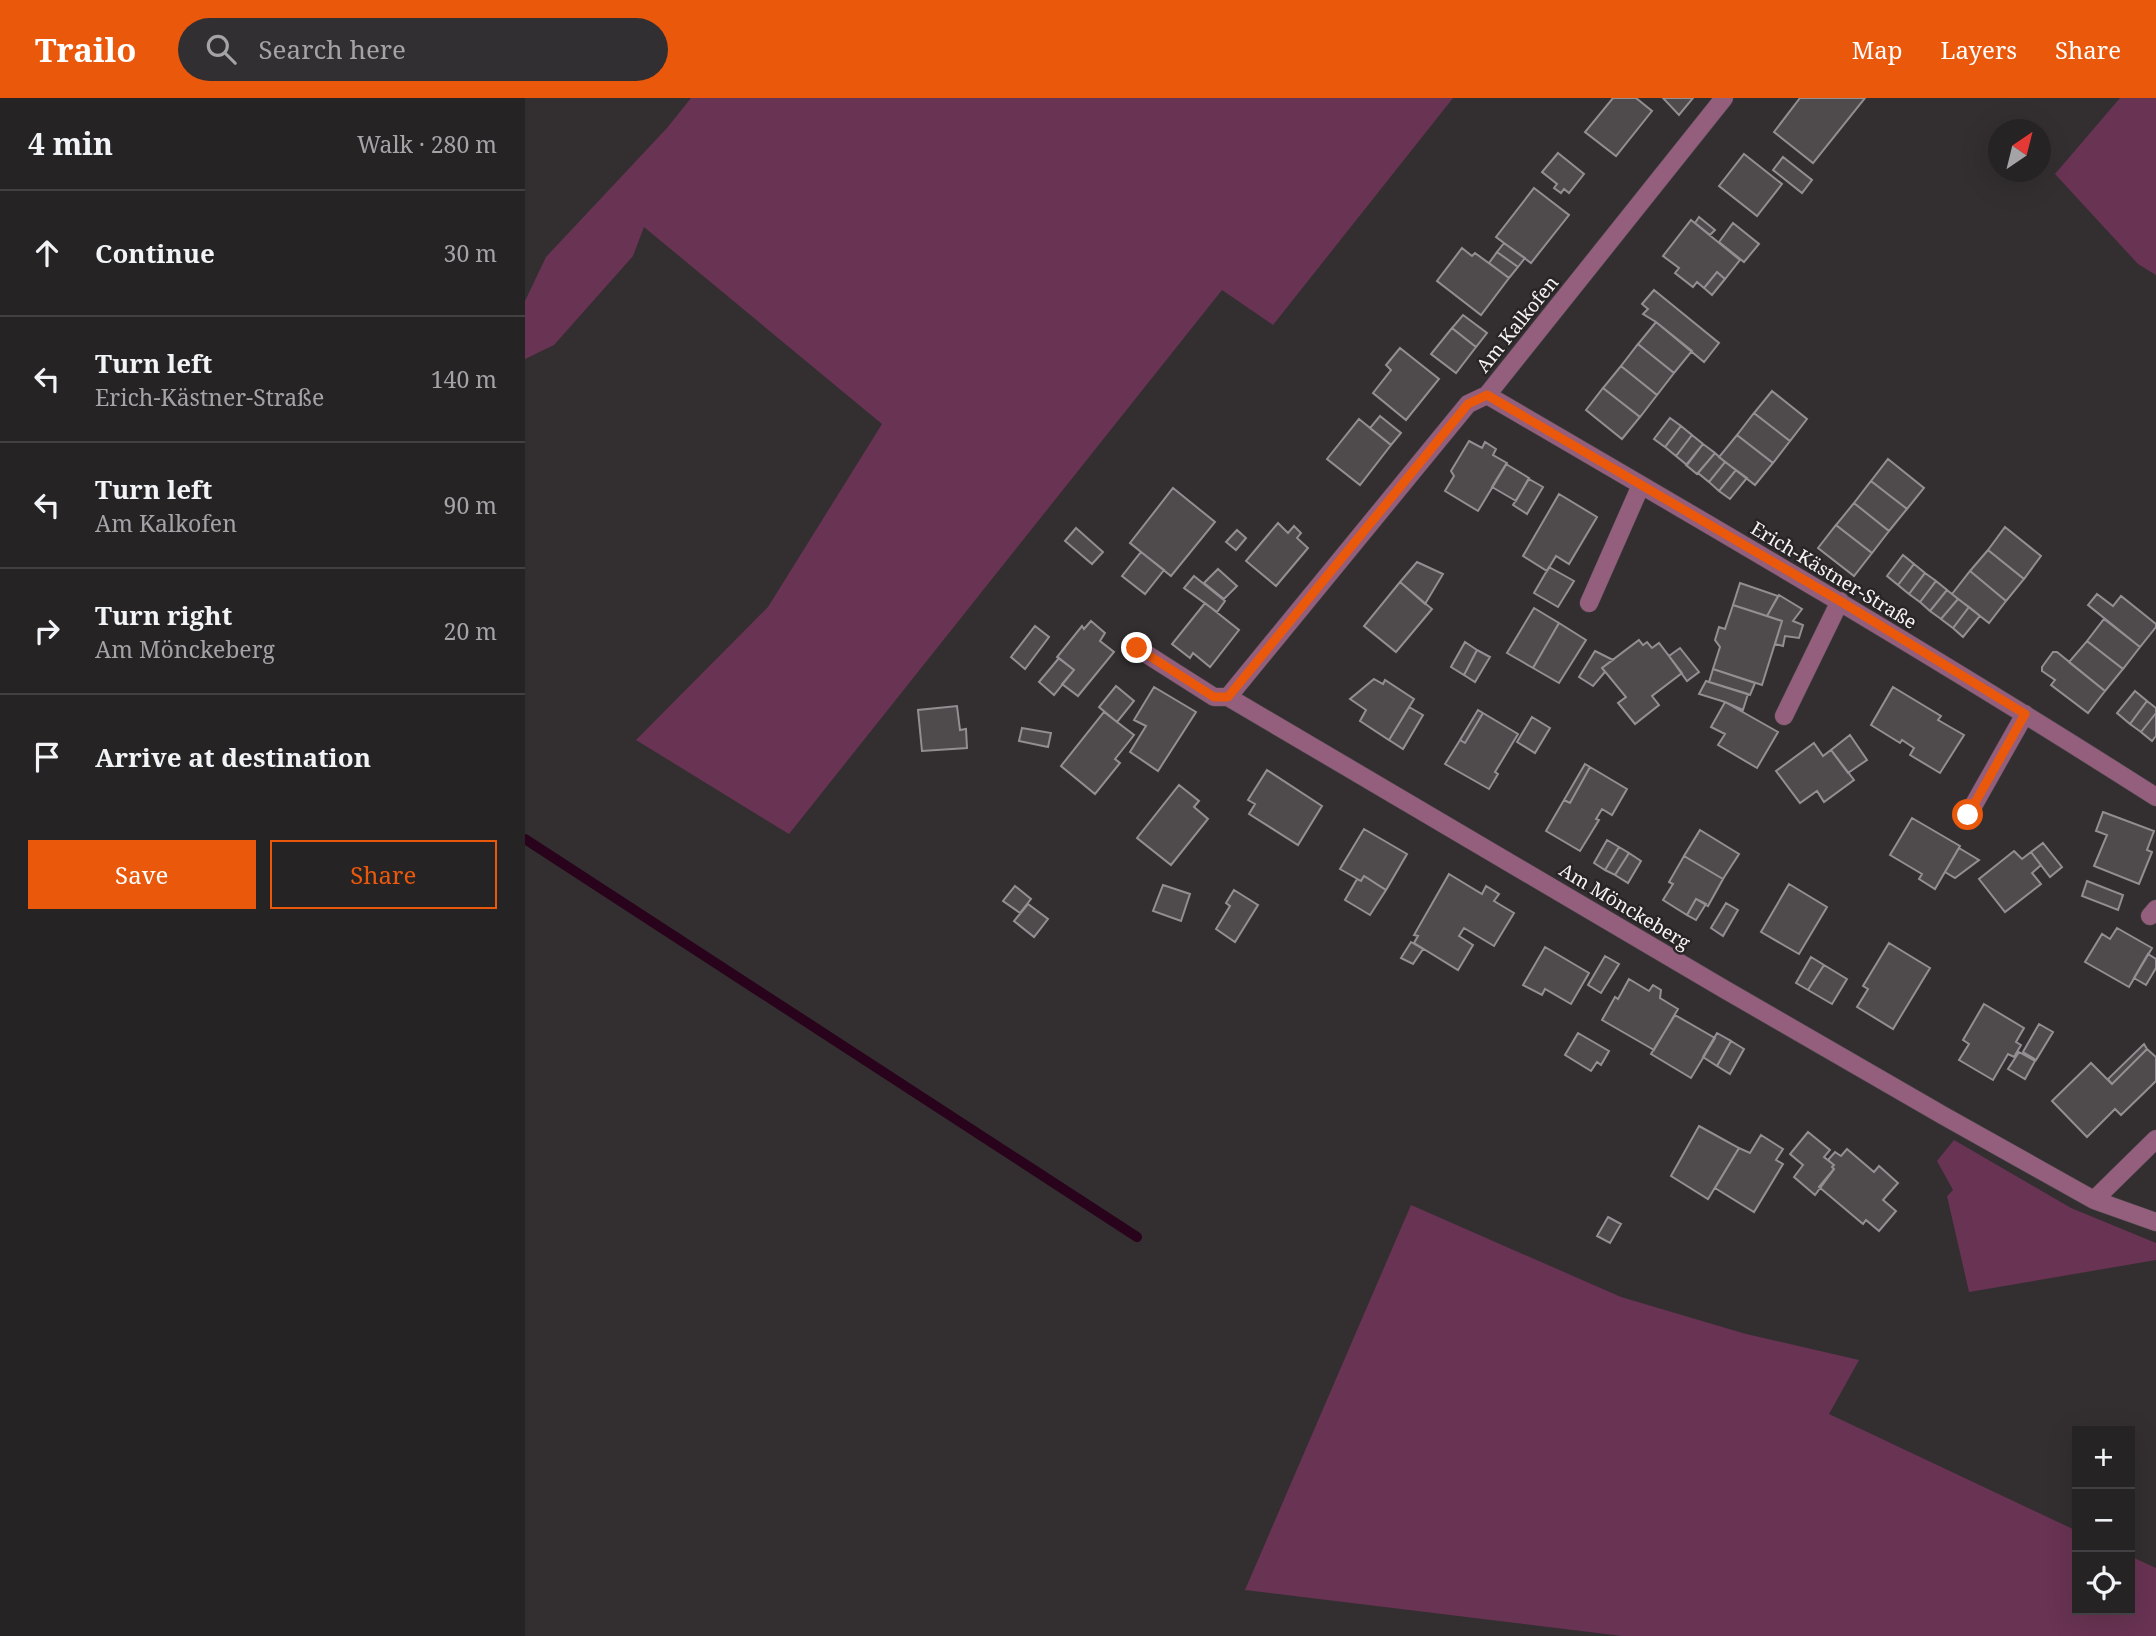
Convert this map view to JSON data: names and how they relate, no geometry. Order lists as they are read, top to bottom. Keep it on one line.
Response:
{"streets":{"street":["Am Kalkofen","Erich-Kästner-Straße","Am Mönckeberg"]},"crossings":[["Am Kalkofen","Erich-Kästner-Straße"],["Am Kalkofen","Am Mönckeberg"]],"north":"top right","page":{"header":"Trailo","search":"Search here","nav":["Map","Layers","Share"],"heading":["4 min","Walk · 280 m"],"list":[["Continue","30 m"],["Turn left","Erich-Kästner-Straße","140 m"],["Turn left","Am Kalkofen","90 m"],["Turn right","Am Mönckeberg","20 m"],"Arrive at destination"],"buttons":["Save","Share"],"map_buttons":["+","−"]}}
